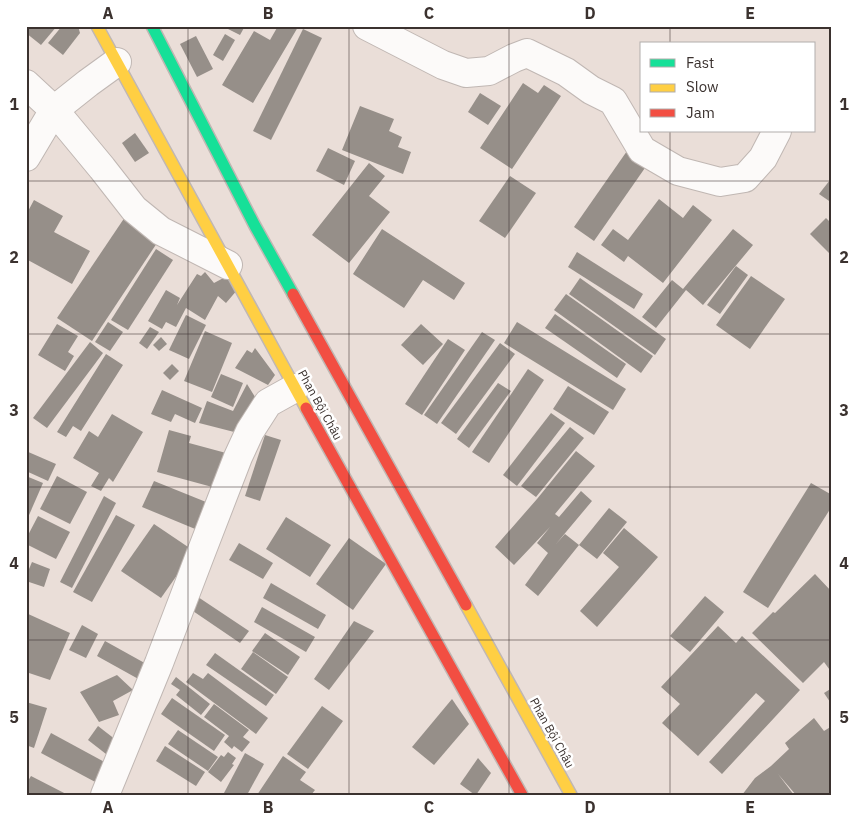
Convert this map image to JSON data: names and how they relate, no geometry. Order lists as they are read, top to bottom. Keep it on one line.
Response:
{"streets":{"street":["Phan Bội Châu"]},"legend":["Fast","Slow","Jam"],"grid":{"columns":["A","B","C","D","E"],"rows":["1","2","3","4","5"]}}
